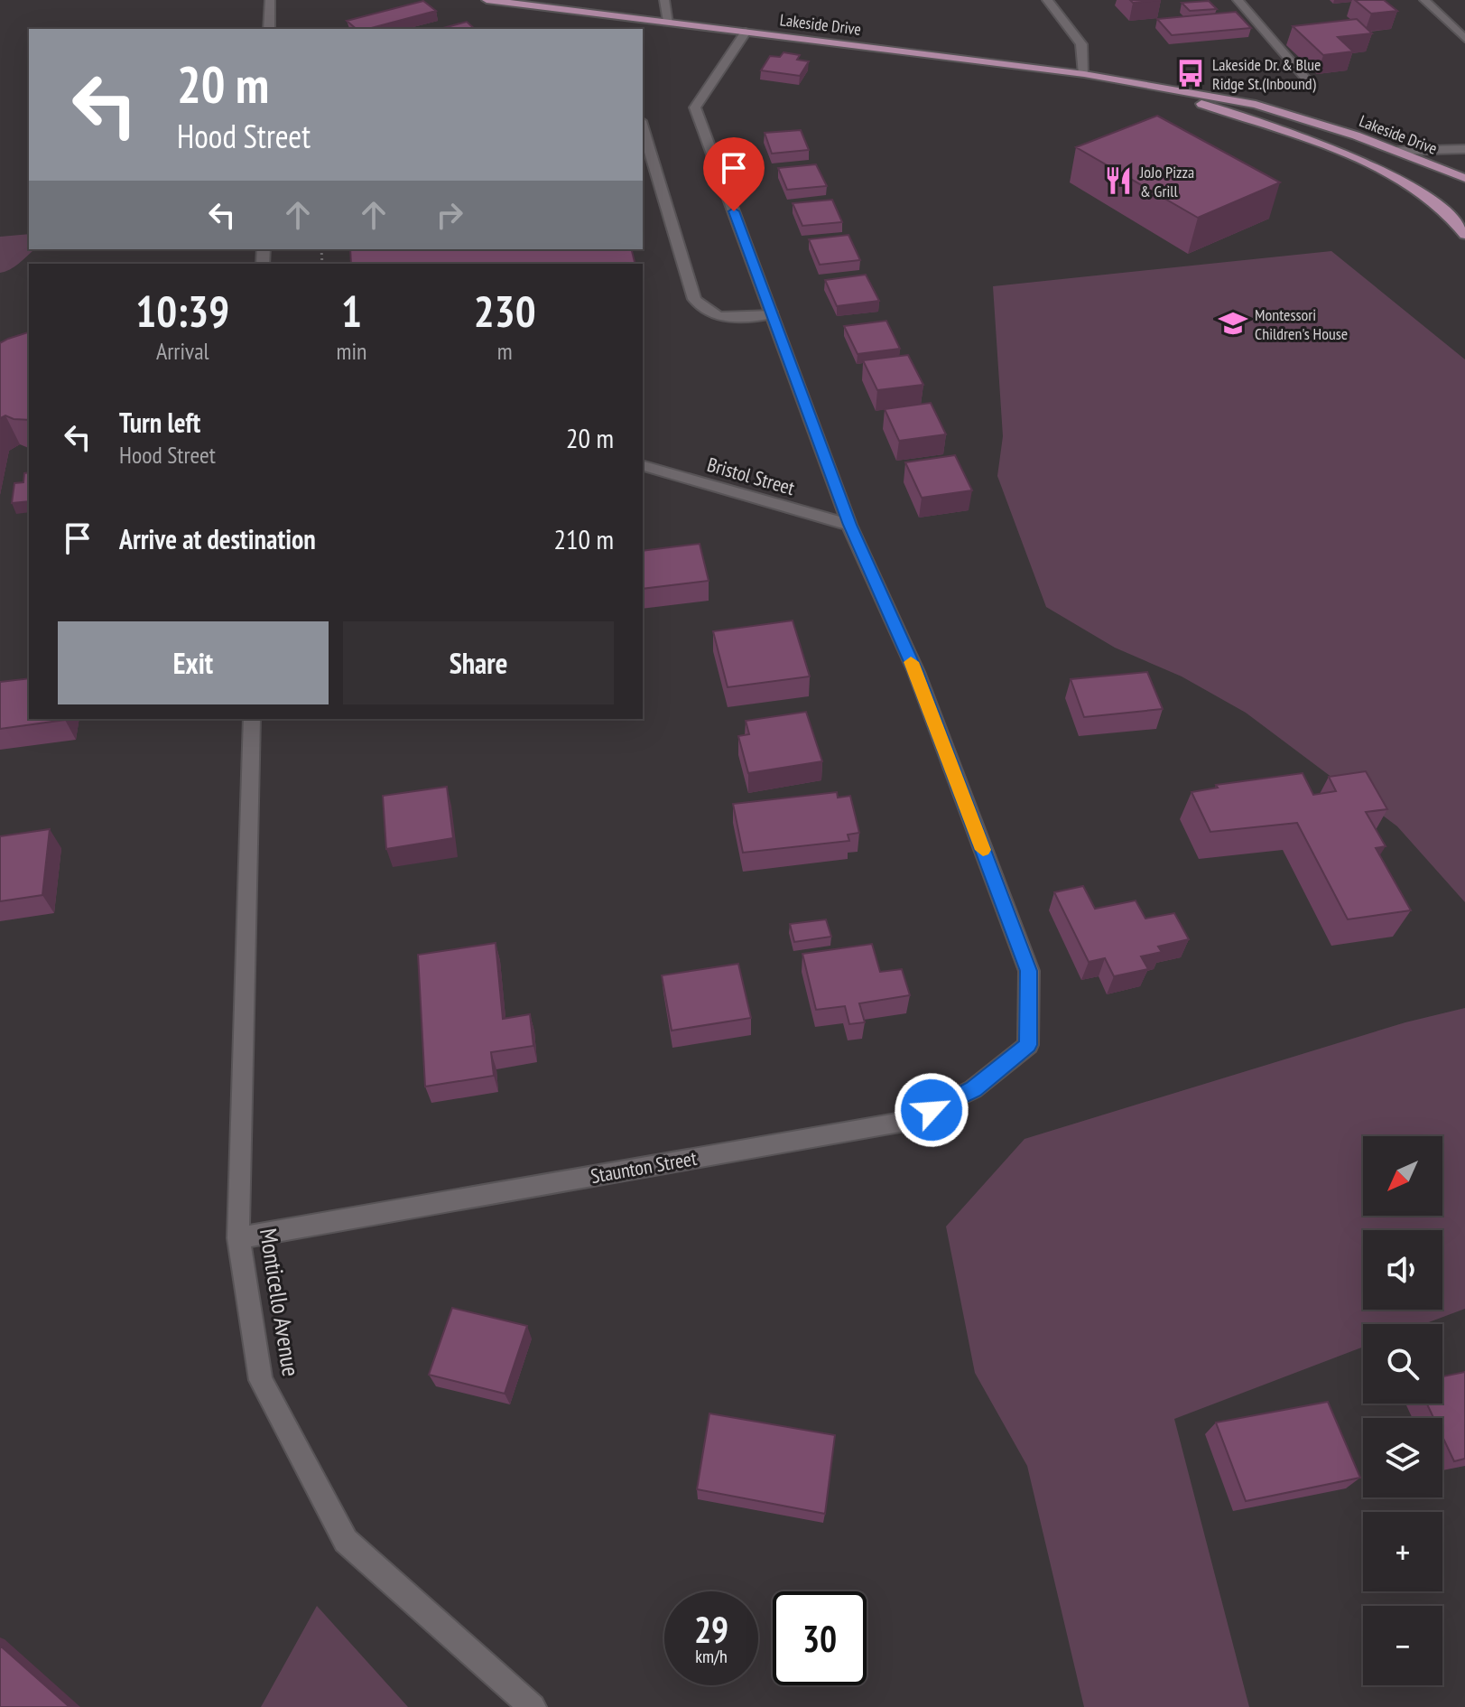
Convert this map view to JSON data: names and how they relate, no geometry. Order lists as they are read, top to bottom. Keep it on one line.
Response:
{"streets":{"main road":["Lakeside Drive"],"street":["Bristol Street","Staunton Street","Monticello Avenue"]},"crossings":[["Bristol Street","Staunton Street"],["Staunton Street","Monticello Avenue"]],"places":{"bus stop":["Lakeside Dr. & Blue Ridge St.(Inbound)"],"restaurant":["JoJo Pizza & Grill"],"school or university":["Montessori Children's House"]},"north":"bottom left","page":{"turn":["20 m","Hood Street"],"eta":["10:39","Arrival","1","min","230","m"],"list":[{"name":"Turn left","note":"Hood Street","value":"20 m"},{"name":"Arrive at destination","value":"210 m"}],"buttons":["Exit","Share"],"map_buttons":["+","−"],"speed":"29 km/h","limit":"30"}}
